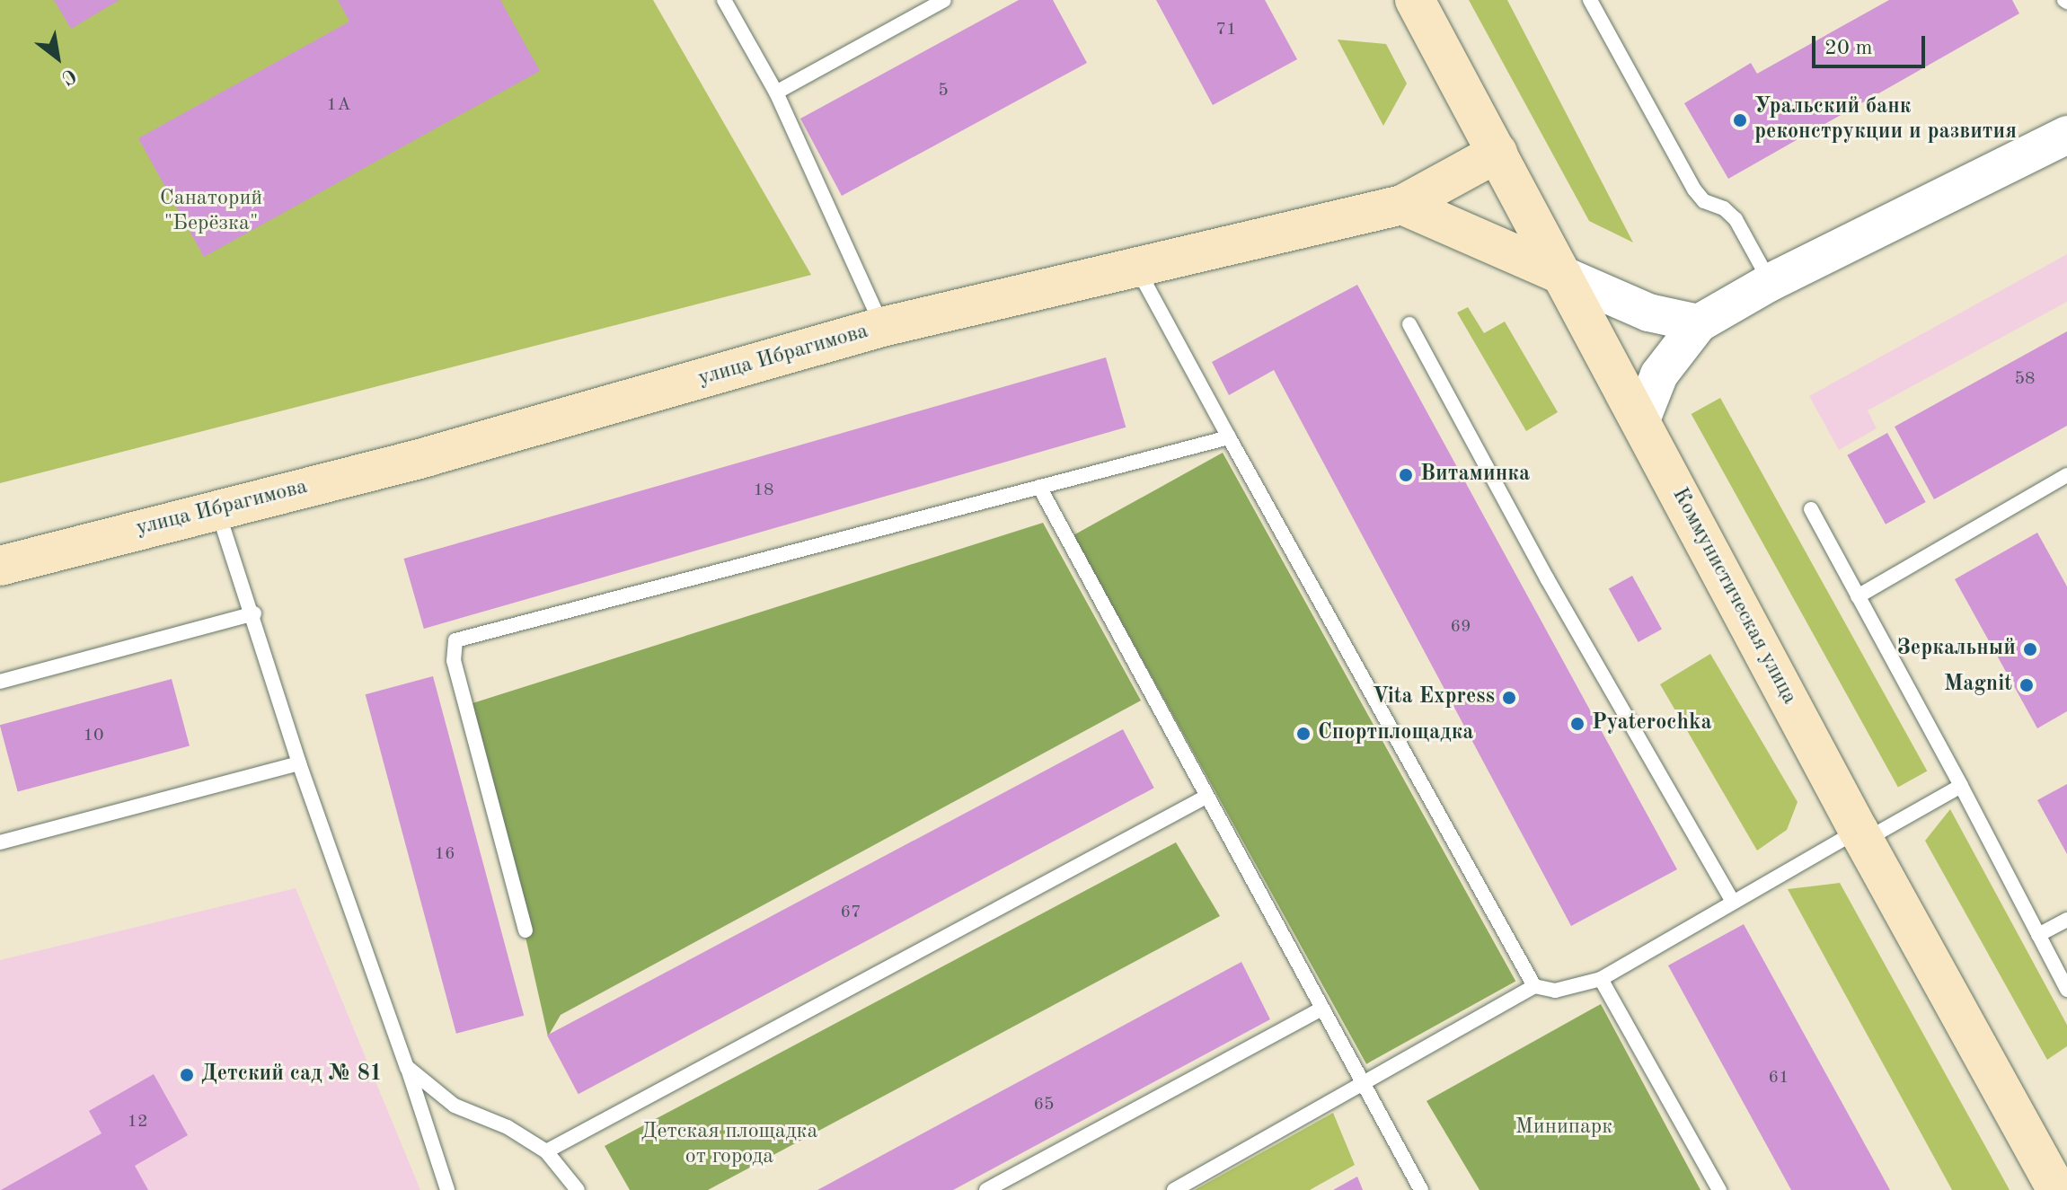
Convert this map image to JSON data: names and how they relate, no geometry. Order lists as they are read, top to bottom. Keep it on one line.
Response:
{"streets":{"main road":["улица Ибрагимова","Коммунистическая улица"]},"crossings":[["улица Ибрагимова","Коммунистическая улица"]],"parks":["Санаторий \"Берёзка\"","Минипарк","Детская площадка от города"],"places":["Уральский банк реконструкции и развития","Витаминка","Зеркальный","Magnit","Vita Express","Pyaterochka","Спортплощадка","Детский сад № 81"],"house_numbers":["71","5","1А","58","18","69","10","16","67","61","65","12"],"scale_bar":"20 m","north":"bottom right"}
